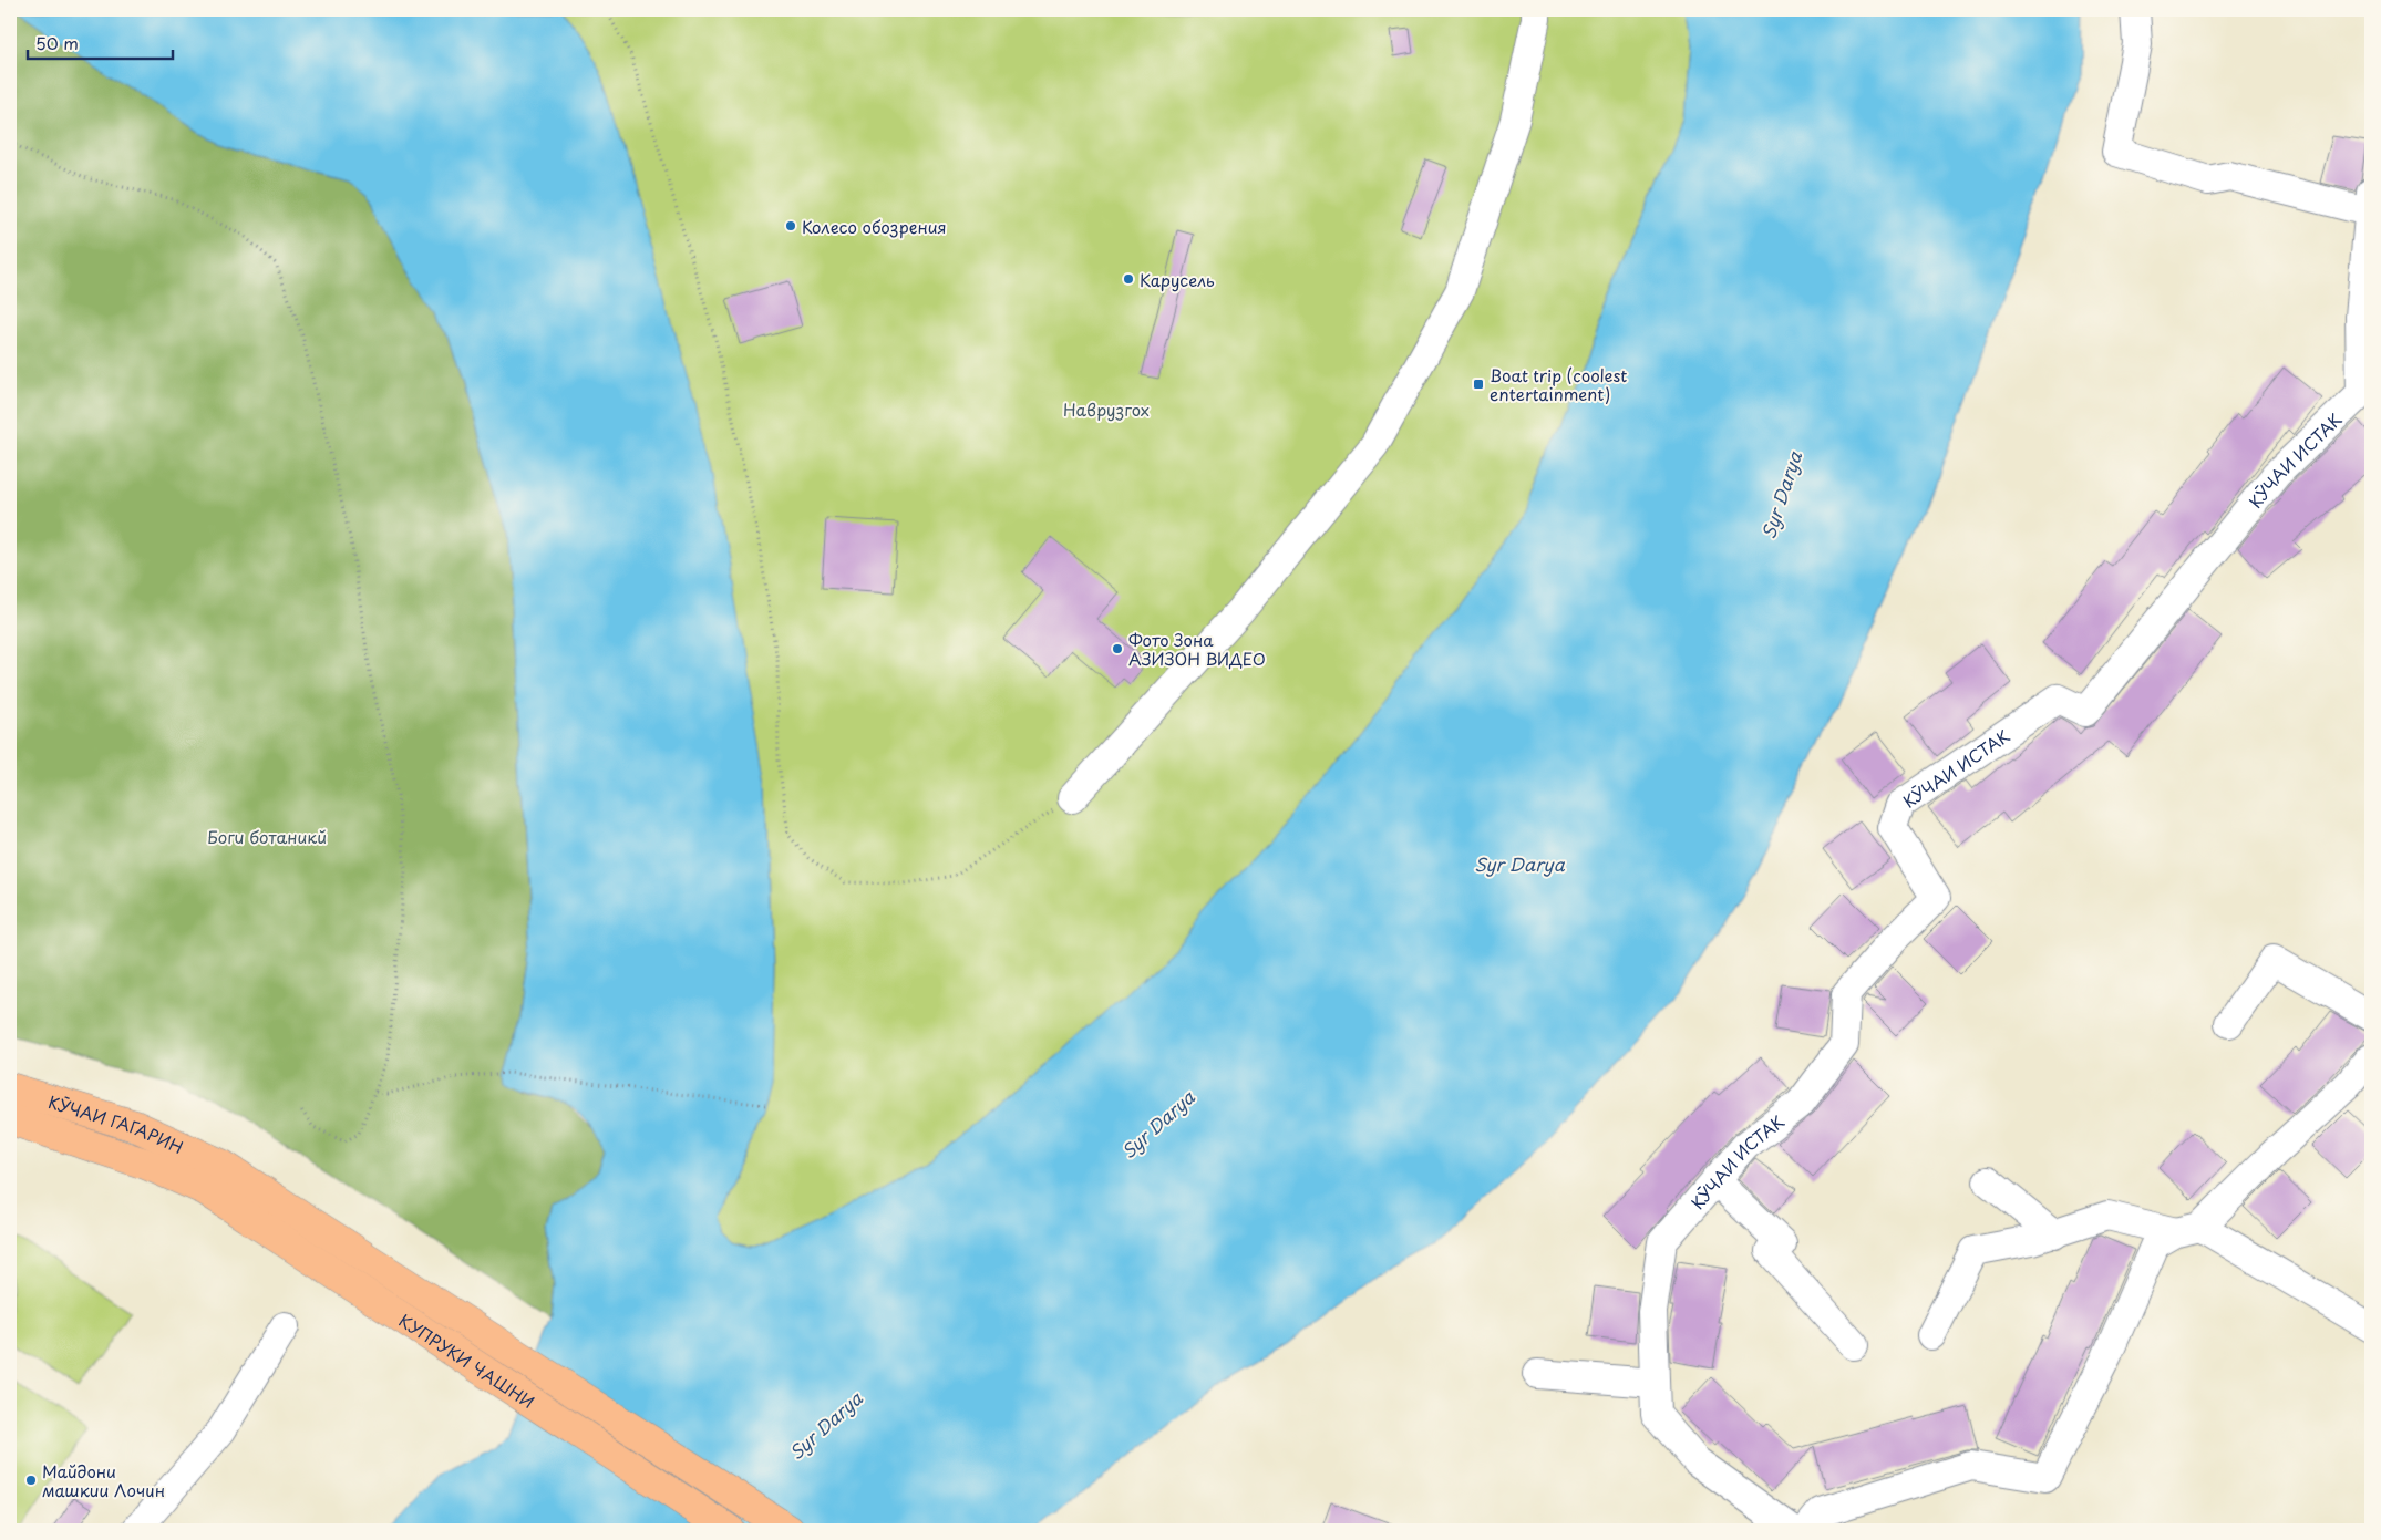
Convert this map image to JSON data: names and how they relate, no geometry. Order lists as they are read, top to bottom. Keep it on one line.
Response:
{"streets":{"highway":["КӮЧАИ ГАГАРИН","КУПРУКИ ЧАШНИ"],"street":["КӮЧАИ ИСТАК"]},"crossings":[["КӮЧАИ ГАГАРИН","КУПРУКИ ЧАШНИ"]],"water":["Syr Darya"],"parks":["Наврузгох","Боги ботаникй"],"places":{"other":["Колесо обозрения","Карусель","Фото Зона АЗИЗОН ВИДЕО","Майдони машкии Лочин"],"transit":["Boat trip (coolest entertainment)"]},"scale_bar":"50 m"}
